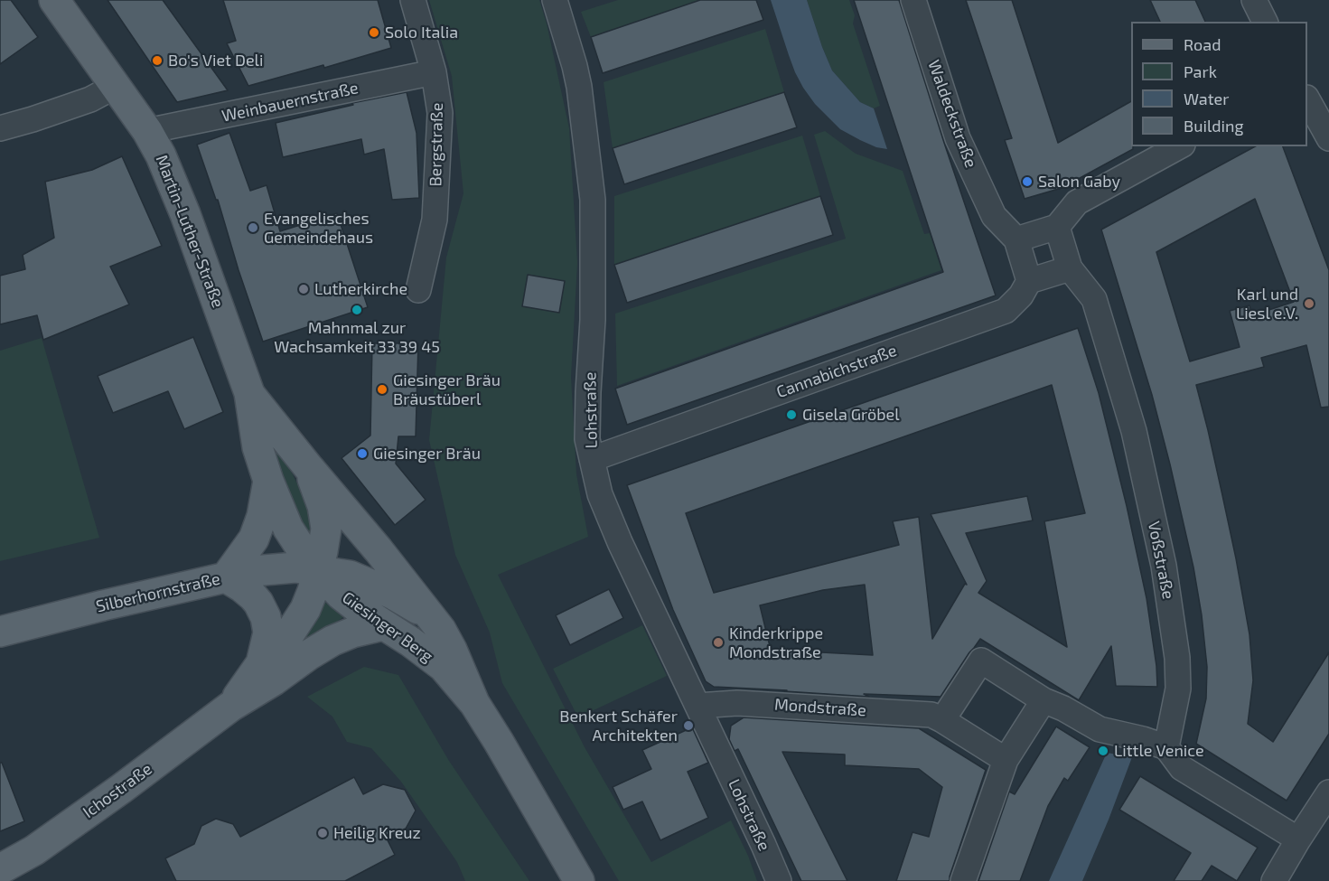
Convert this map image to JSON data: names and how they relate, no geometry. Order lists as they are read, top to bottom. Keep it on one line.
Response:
{"streets":{"main road":["Martin-Luther-Straße","Silberhornstraße","Giesinger Berg","Ichostraße"],"street":["Weinbauernstraße","Waldeckstraße","Bergstraße","Cannabichstraße","Lohstraße","Voßstraße","Mondstraße"]},"crossings":[["Weinbauernstraße","Bergstraße"],["Weinbauernstraße","Martin-Luther-Straße"],["Waldeckstraße","Cannabichstraße"],["Martin-Luther-Straße","Silberhornstraße"],["Martin-Luther-Straße","Giesinger Berg"],["Martin-Luther-Straße","Ichostraße"],["Cannabichstraße","Lohstraße"],["Lohstraße","Mondstraße"],["Silberhornstraße","Giesinger Berg"],["Silberhornstraße","Ichostraße"],["Giesinger Berg","Ichostraße"]],"places":["Solo Italia","Bo's Viet Deli","Salon Gaby","Evangelisches Gemeindehaus","Lutherkirche","Karl und Liesl e.V.","Mahnmal zur Wachsamkeit 33 39 45","Giesinger Bräu Bräustüberl","Gisela Gröbel","Giesinger Bräu","Kinderkrippe Mondstraße","Benkert Schäfer Architekten","Little Venice","Heilig Kreuz"],"legend":["Road","Park","Water","Building"]}
